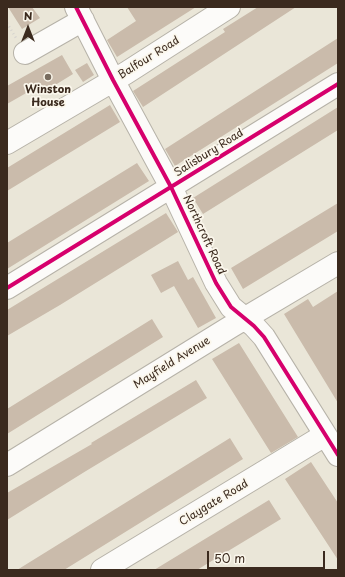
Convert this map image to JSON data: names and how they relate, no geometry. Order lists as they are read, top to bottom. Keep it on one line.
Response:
{"streets":{"street":["Balfour Road","Salisbury Road","Northcroft Road","Mayfield Avenue","Claygate Road"]},"crossings":[["Balfour Road","Northcroft Road"],["Salisbury Road","Northcroft Road"],["Northcroft Road","Mayfield Avenue"],["Northcroft Road","Claygate Road"]],"places":["Winston House"],"scale_bar":"50 m","north":"top"}
